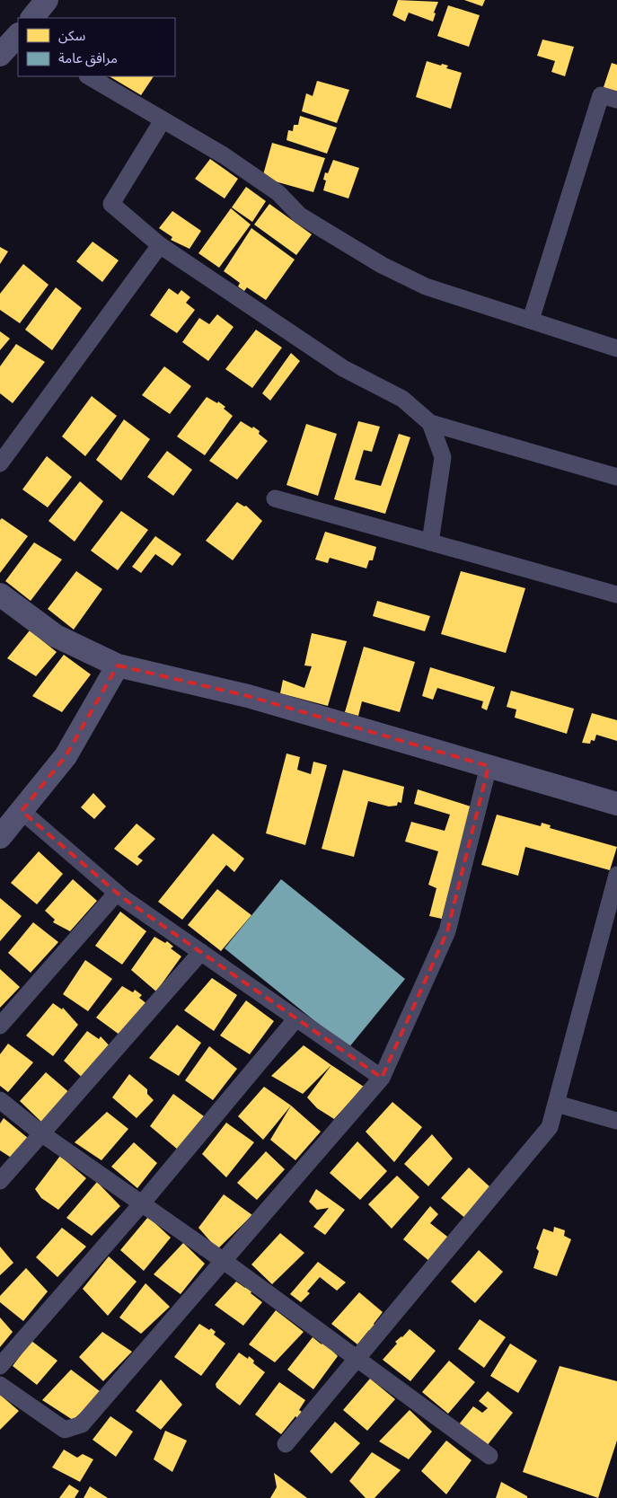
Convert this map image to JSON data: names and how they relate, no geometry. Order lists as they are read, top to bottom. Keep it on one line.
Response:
{"legend":["سكن","مرافق عامة"]}
